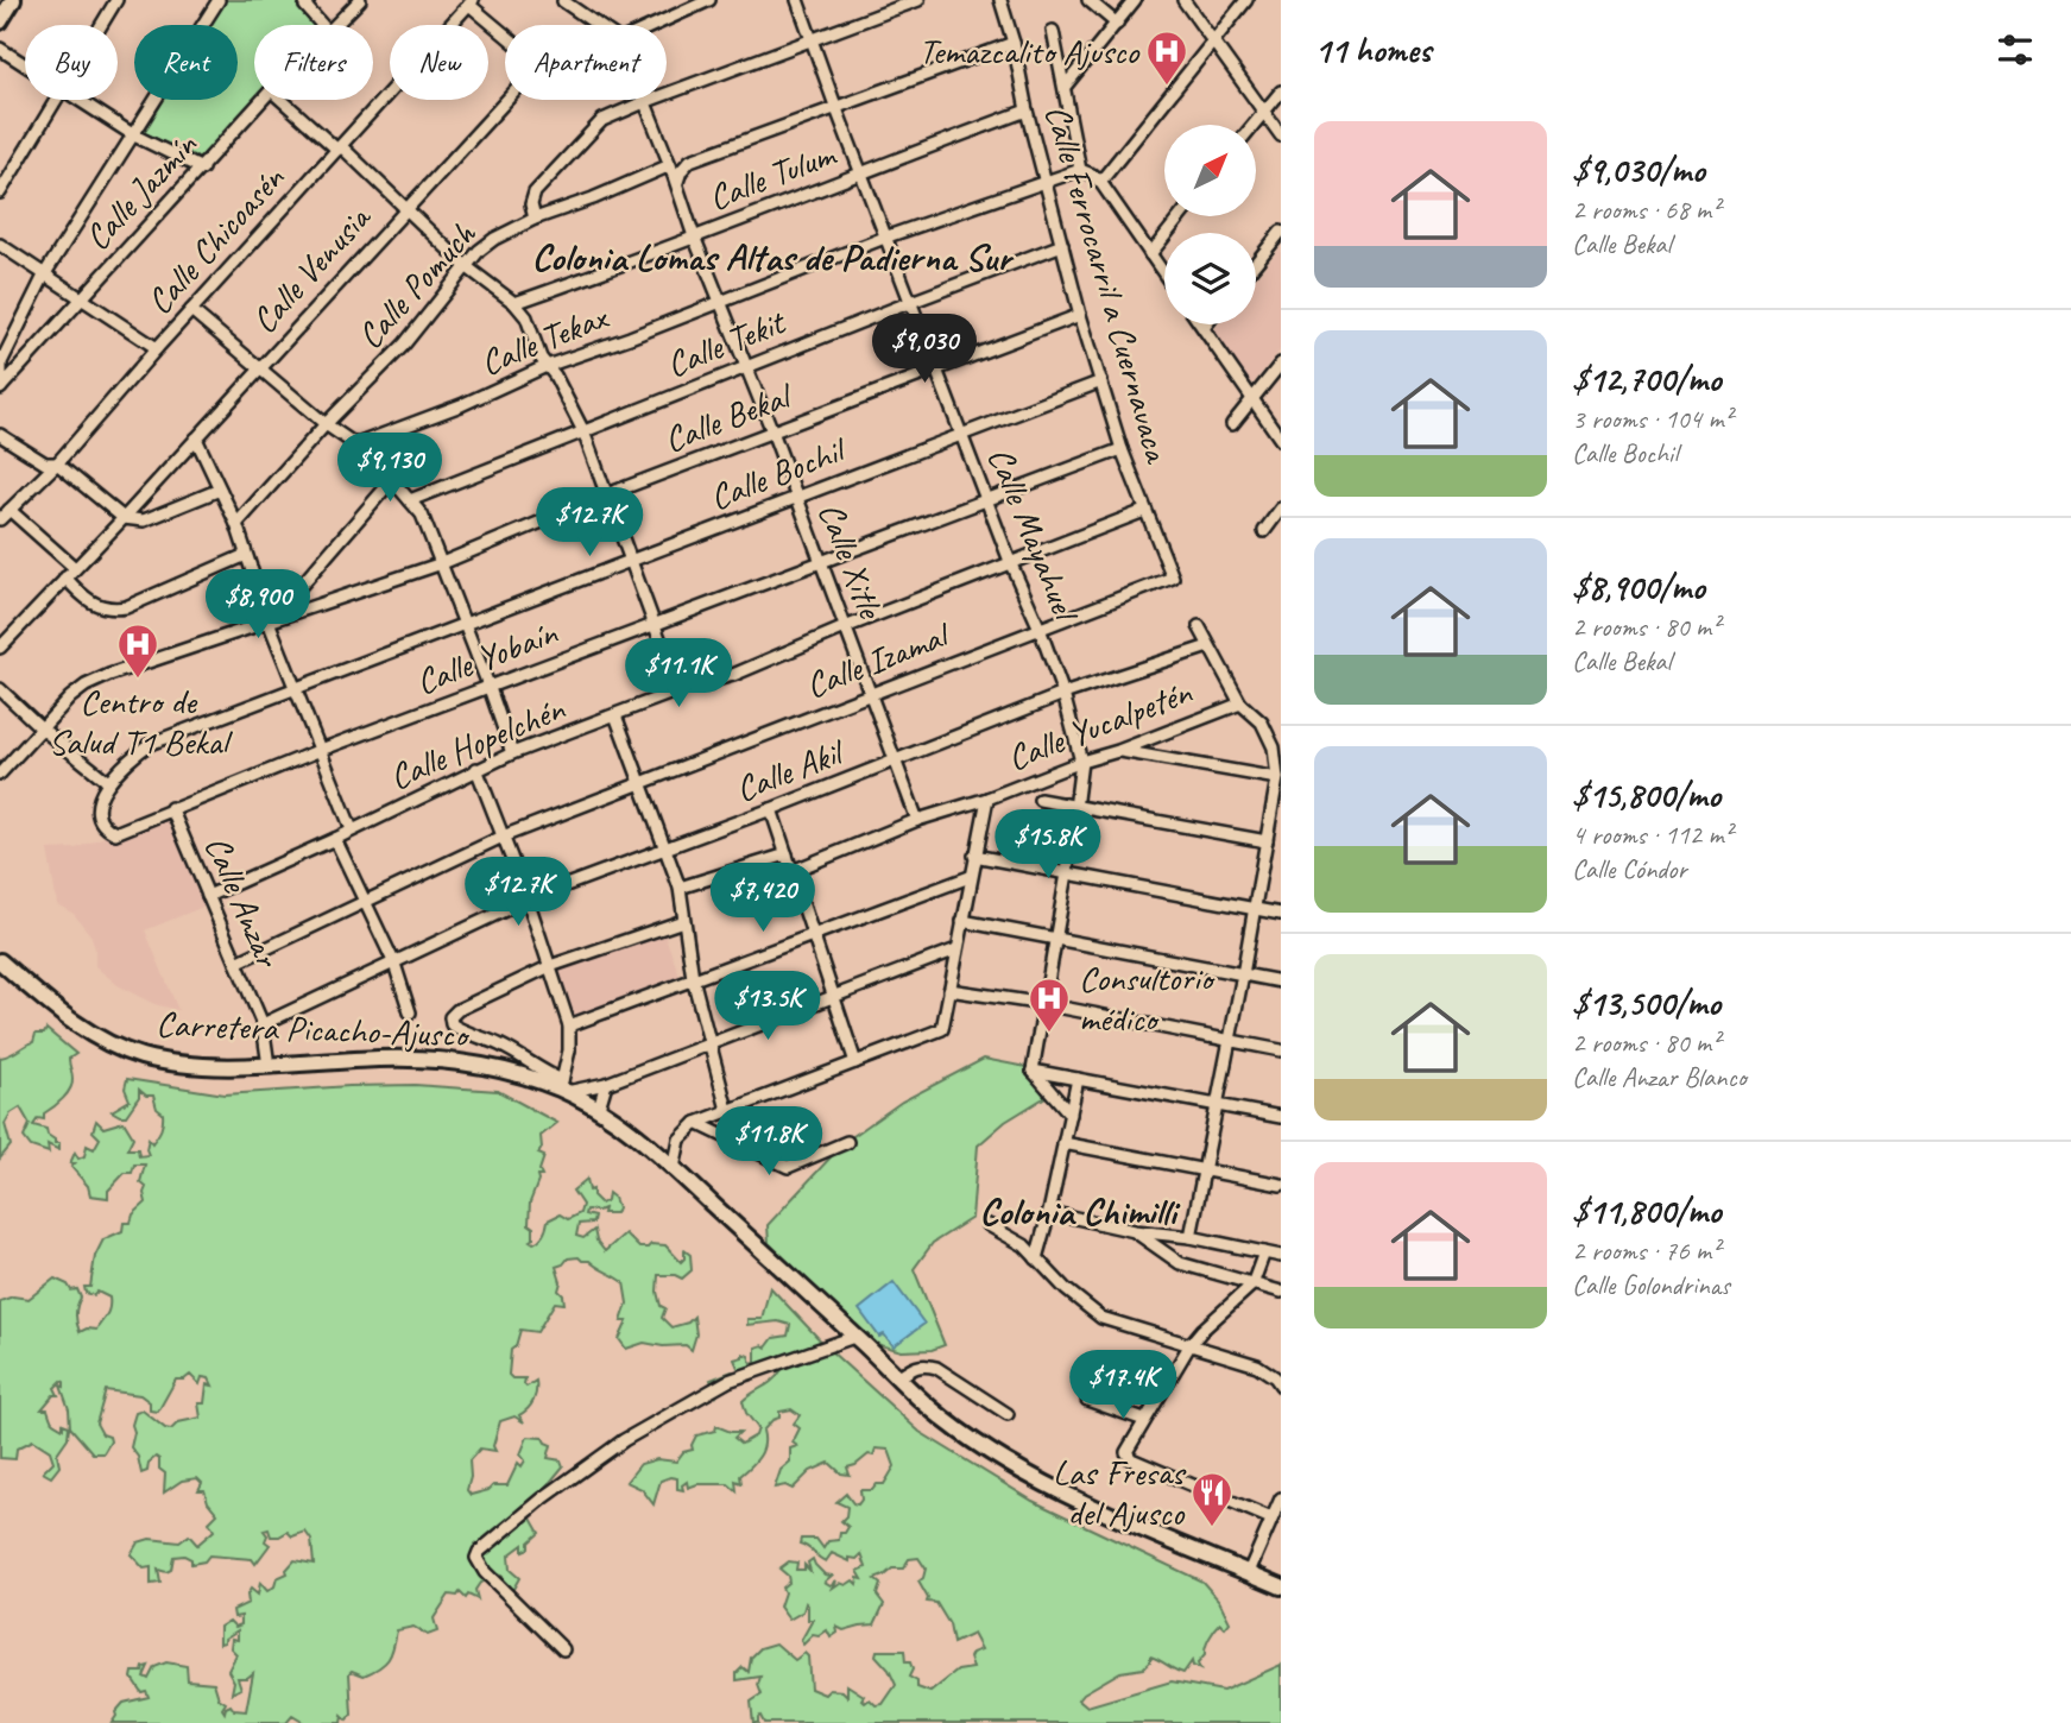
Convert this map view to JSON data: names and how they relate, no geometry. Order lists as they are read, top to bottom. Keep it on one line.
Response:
{"streets":{"main road":["Carretera Picacho-Ajusco"],"street":["Calle Tulum","Calle Jazmín","Calle Chicoasén","Calle Venusia","Calle Ferrocarril a Cuernavaca","Calle Pomuch","Calle Tekax","Calle Tekit","Calle Bekal","Calle Bochil","Calle Mayahuel","Calle Xitle","Calle Yobaín","Calle Izamal","Calle Yucalpetén","Calle Hopelchén","Calle Akil","Calle Anzar"]},"crossings":[["Calle Tulum","Calle Ferrocarril a Cuernavaca"],["Calle Tulum","Calle Mayahuel"],["Calle Tulum","Calle Xitle"],["Calle Ferrocarril a Cuernavaca","Calle Tekax"],["Calle Ferrocarril a Cuernavaca","Calle Tekit"],["Calle Ferrocarril a Cuernavaca","Calle Bekal"],["Calle Ferrocarril a Cuernavaca","Calle Bochil"],["Calle Ferrocarril a Cuernavaca","Calle Yobaín"],["Calle Ferrocarril a Cuernavaca","Calle Izamal"],["Calle Ferrocarril a Cuernavaca","Calle Hopelchén"],["Calle Pomuch","Calle Xitle"],["Calle Tekax","Calle Mayahuel"],["Calle Tekax","Calle Xitle"],["Calle Tekit","Calle Mayahuel"],["Calle Tekit","Calle Xitle"],["Calle Bekal","Calle Mayahuel"],["Calle Bekal","Calle Xitle"],["Calle Bochil","Calle Mayahuel"],["Calle Bochil","Calle Xitle"],["Calle Bochil","Calle Yobaín"],["Calle Mayahuel","Calle Yobaín"],["Calle Mayahuel","Calle Izamal"],["Calle Mayahuel","Calle Yucalpetén"],["Calle Mayahuel","Calle Hopelchén"],["Calle Mayahuel","Calle Akil"],["Calle Xitle","Calle Yobaín"],["Calle Xitle","Calle Izamal"],["Calle Xitle","Calle Yucalpetén"],["Calle Xitle","Calle Hopelchén"],["Calle Xitle","Calle Akil"],["Calle Yobaín","Calle Anzar"],["Calle Izamal","Calle Anzar"],["Calle Hopelchén","Calle Anzar"],["Calle Akil","Calle Anzar"],["Calle Anzar","Carretera Picacho-Ajusco"]],"districts":["Colonia Lomas Altas de Padierna Sur","Colonia Chimilli"],"places":{"hospital":["Temazcalito Ajusco","Centro de Salud T1 Bekal","Consultorio médico"],"restaurant":["Las Fresas del Ajusco"]},"north":"top right","page":{"heading":"11 homes","chip":["Buy","Rent","Filters","New","Apartment"],"list":[{"name":"$9,030/mo","note":"2 rooms · 68 m² · Calle Bekal"},{"name":"$12,700/mo","note":"3 rooms · 104 m² · Calle Bochil"},{"name":"$8,900/mo","note":"2 rooms · 80 m² · Calle Bekal"},{"name":"$15,800/mo","note":"4 rooms · 112 m² · Calle Cóndor"},{"name":"$13,500/mo","note":"2 rooms · 80 m² · Calle Anzar Blanco"},{"name":"$11,800/mo","note":"2 rooms · 76 m² · Calle Golondrinas"}],"price":["$9,030","$9,130","$12.7K","$8,900","$11.1K","$15.8K","$12.7K","$7,420","$13.5K","$11.8K","$17.4K"]}}
